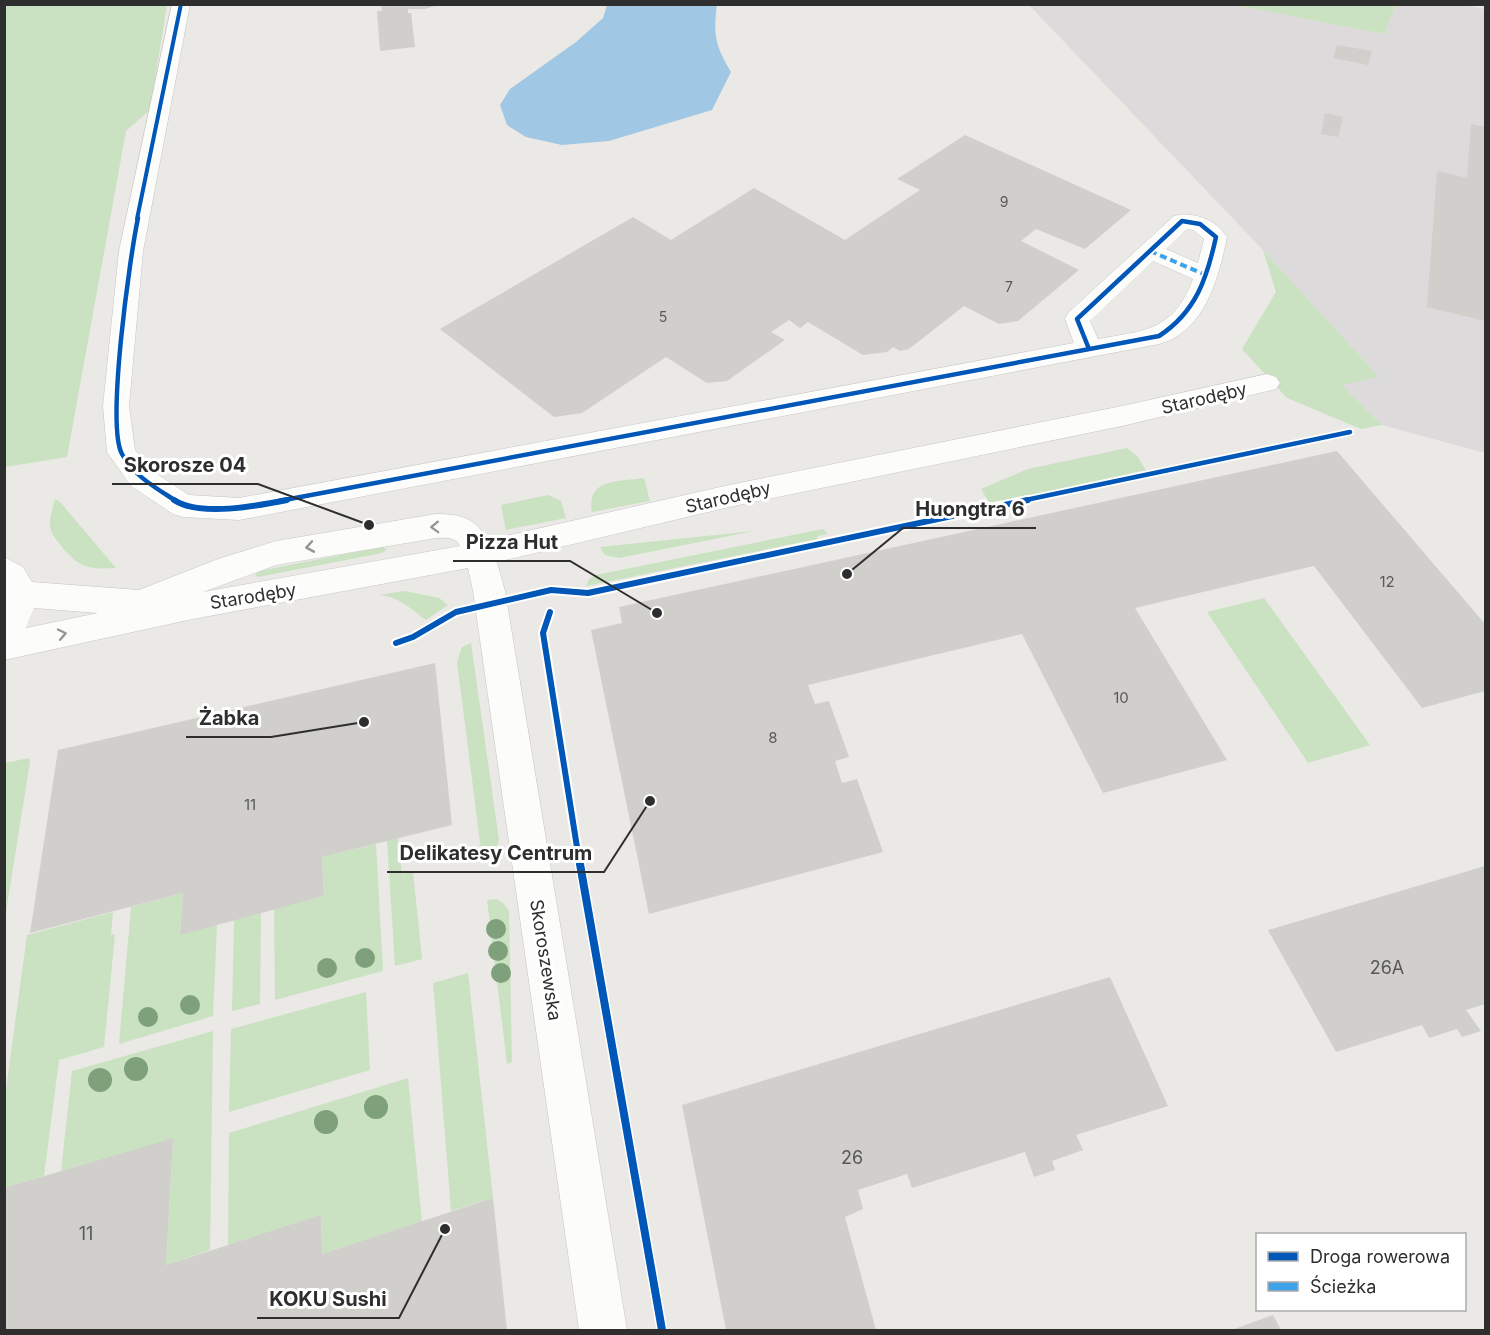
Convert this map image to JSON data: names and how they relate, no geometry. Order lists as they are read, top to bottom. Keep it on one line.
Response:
{"streets":{"street":["Starodęby","Skoroszewska"]},"crossings":[["Starodęby","Skoroszewska"]],"places":["Skorosze 04","Huongtra 6","Pizza Hut","Żabka","Delikatesy Centrum","KOKU Sushi"],"house_numbers":["9","7","5","12","10","8","11","26A","26","11"],"legend":["Droga rowerowa","Ścieżka"]}
